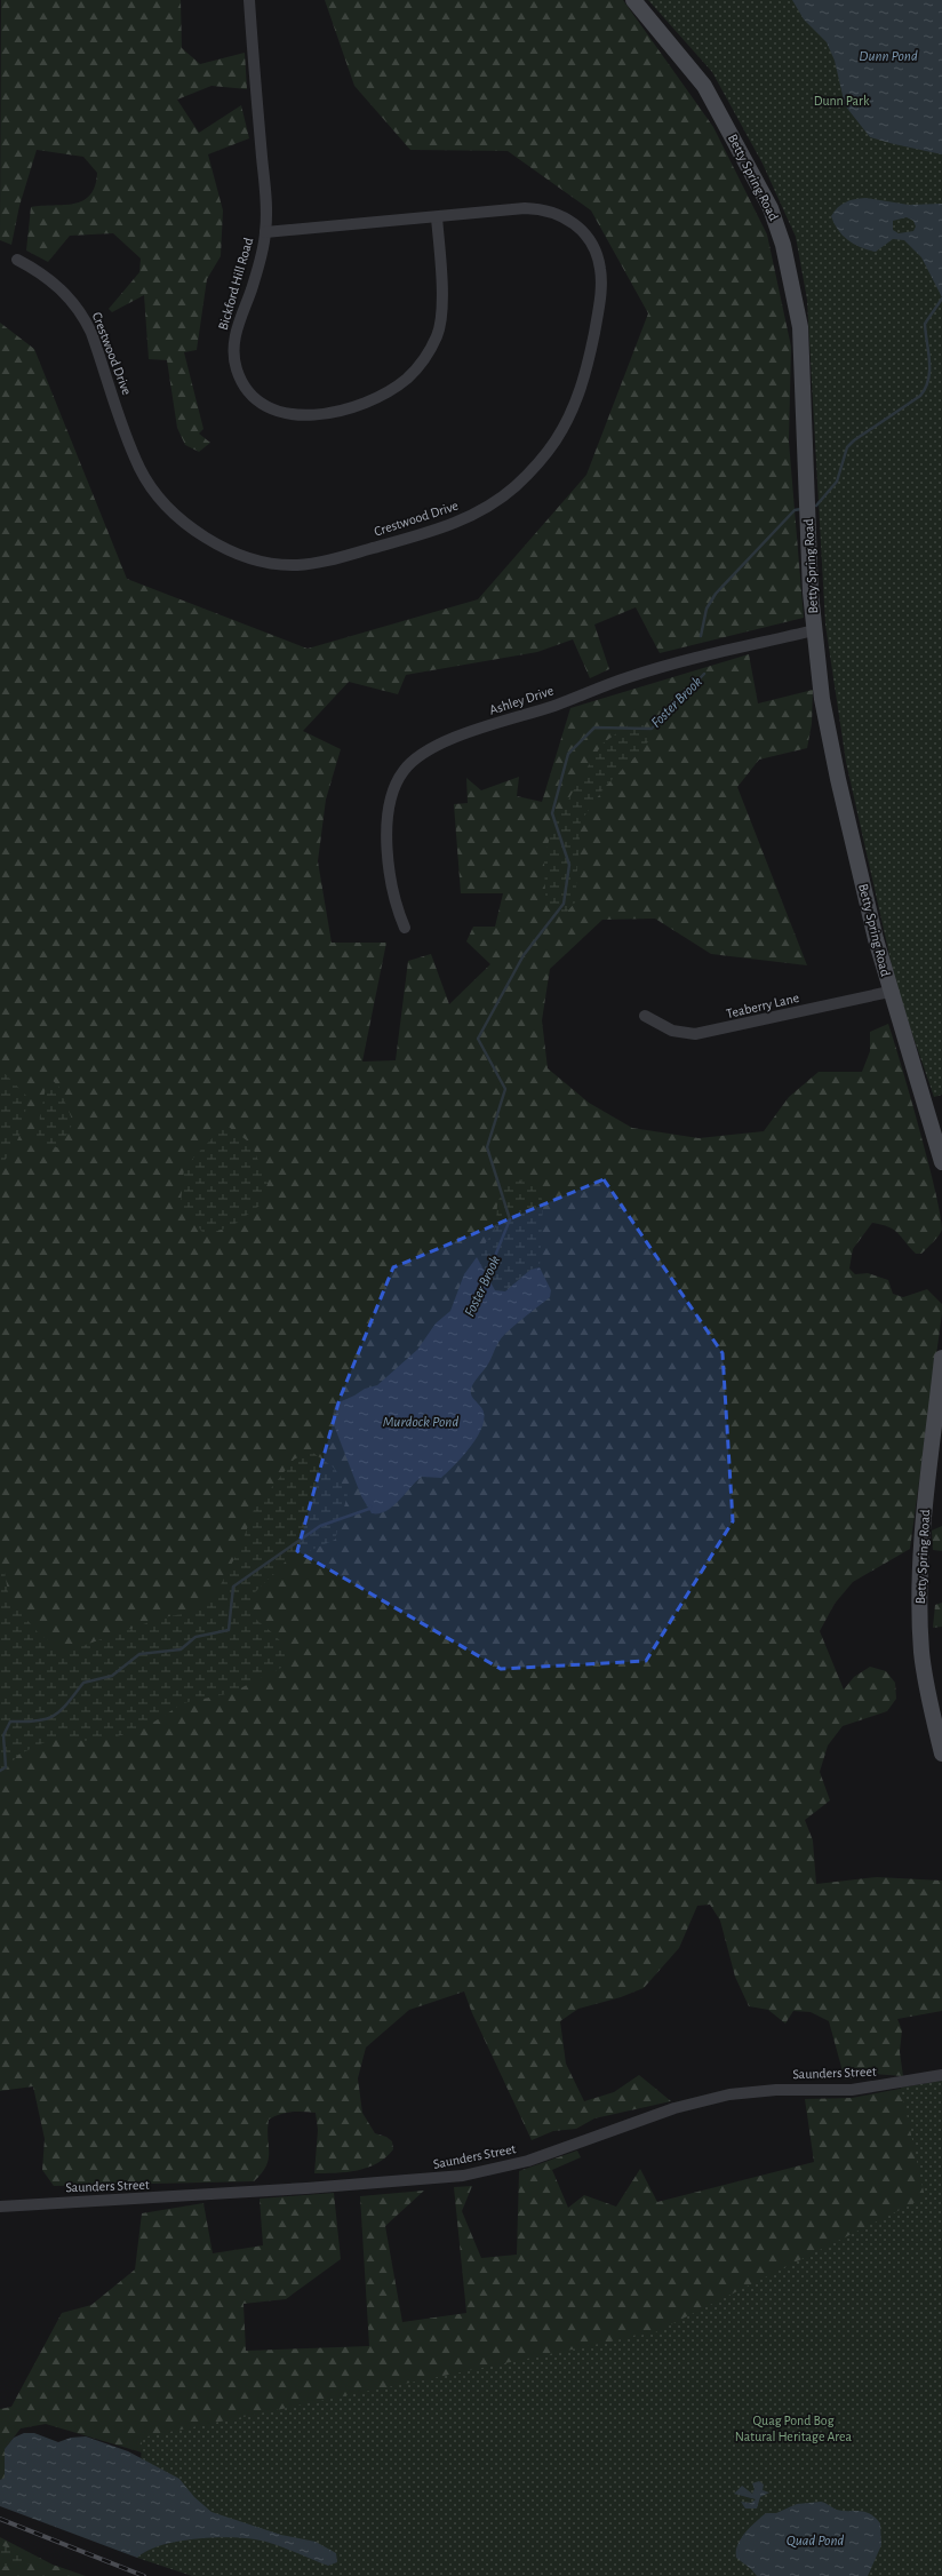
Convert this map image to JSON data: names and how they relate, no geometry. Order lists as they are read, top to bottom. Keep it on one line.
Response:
{"streets":{"street":["Betty Spring Road","Bickford Hill Road","Crestwood Drive","Ashley Drive","Teaberry Lane","Saunders Street"]},"crossings":[["Betty Spring Road","Ashley Drive"],["Betty Spring Road","Teaberry Lane"],["Bickford Hill Road","Crestwood Drive"]],"water":["Dunn Pond","Foster Brook","Murdock Pond","Quad Pond"],"parks":["Dunn Park","Quag Pond Bog Natural Heritage Area"]}
